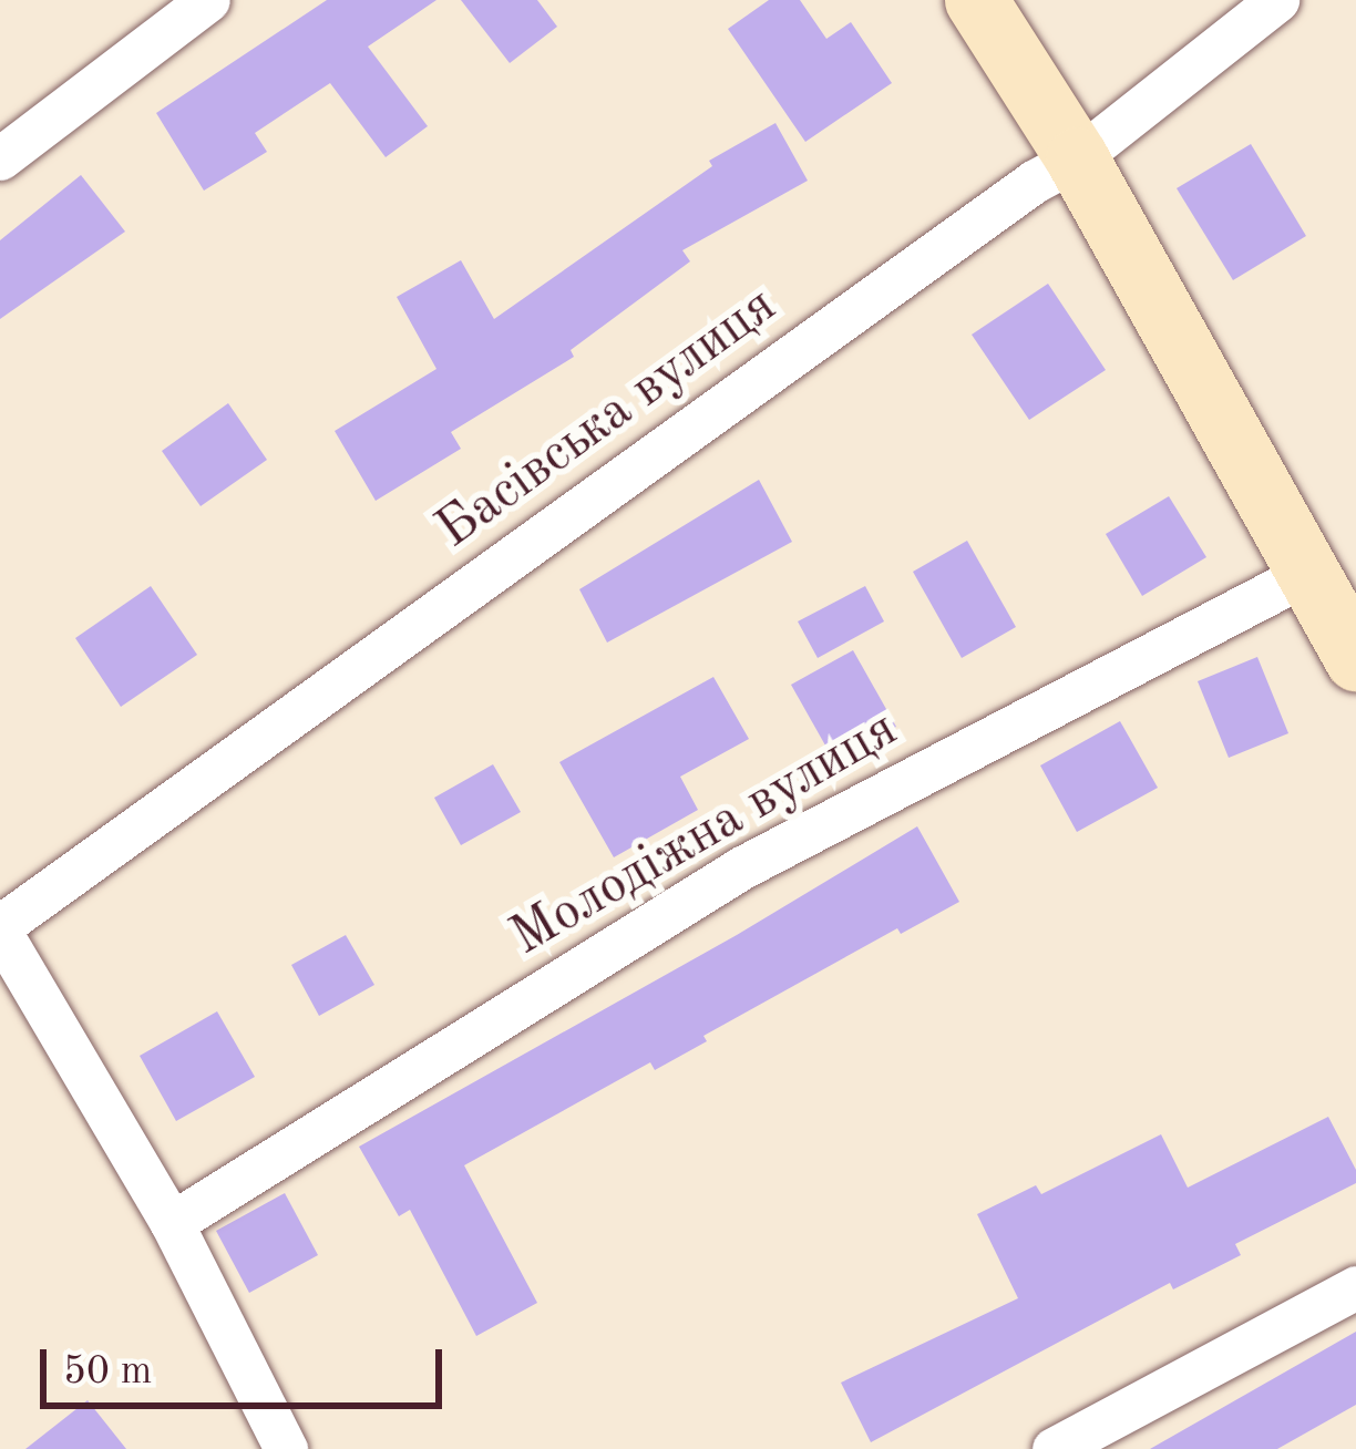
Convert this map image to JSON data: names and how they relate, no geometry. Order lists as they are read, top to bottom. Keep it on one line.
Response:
{"streets":{"street":["Басівська вулиця","Молодіжна вулиця"]},"scale_bar":"50 m"}
